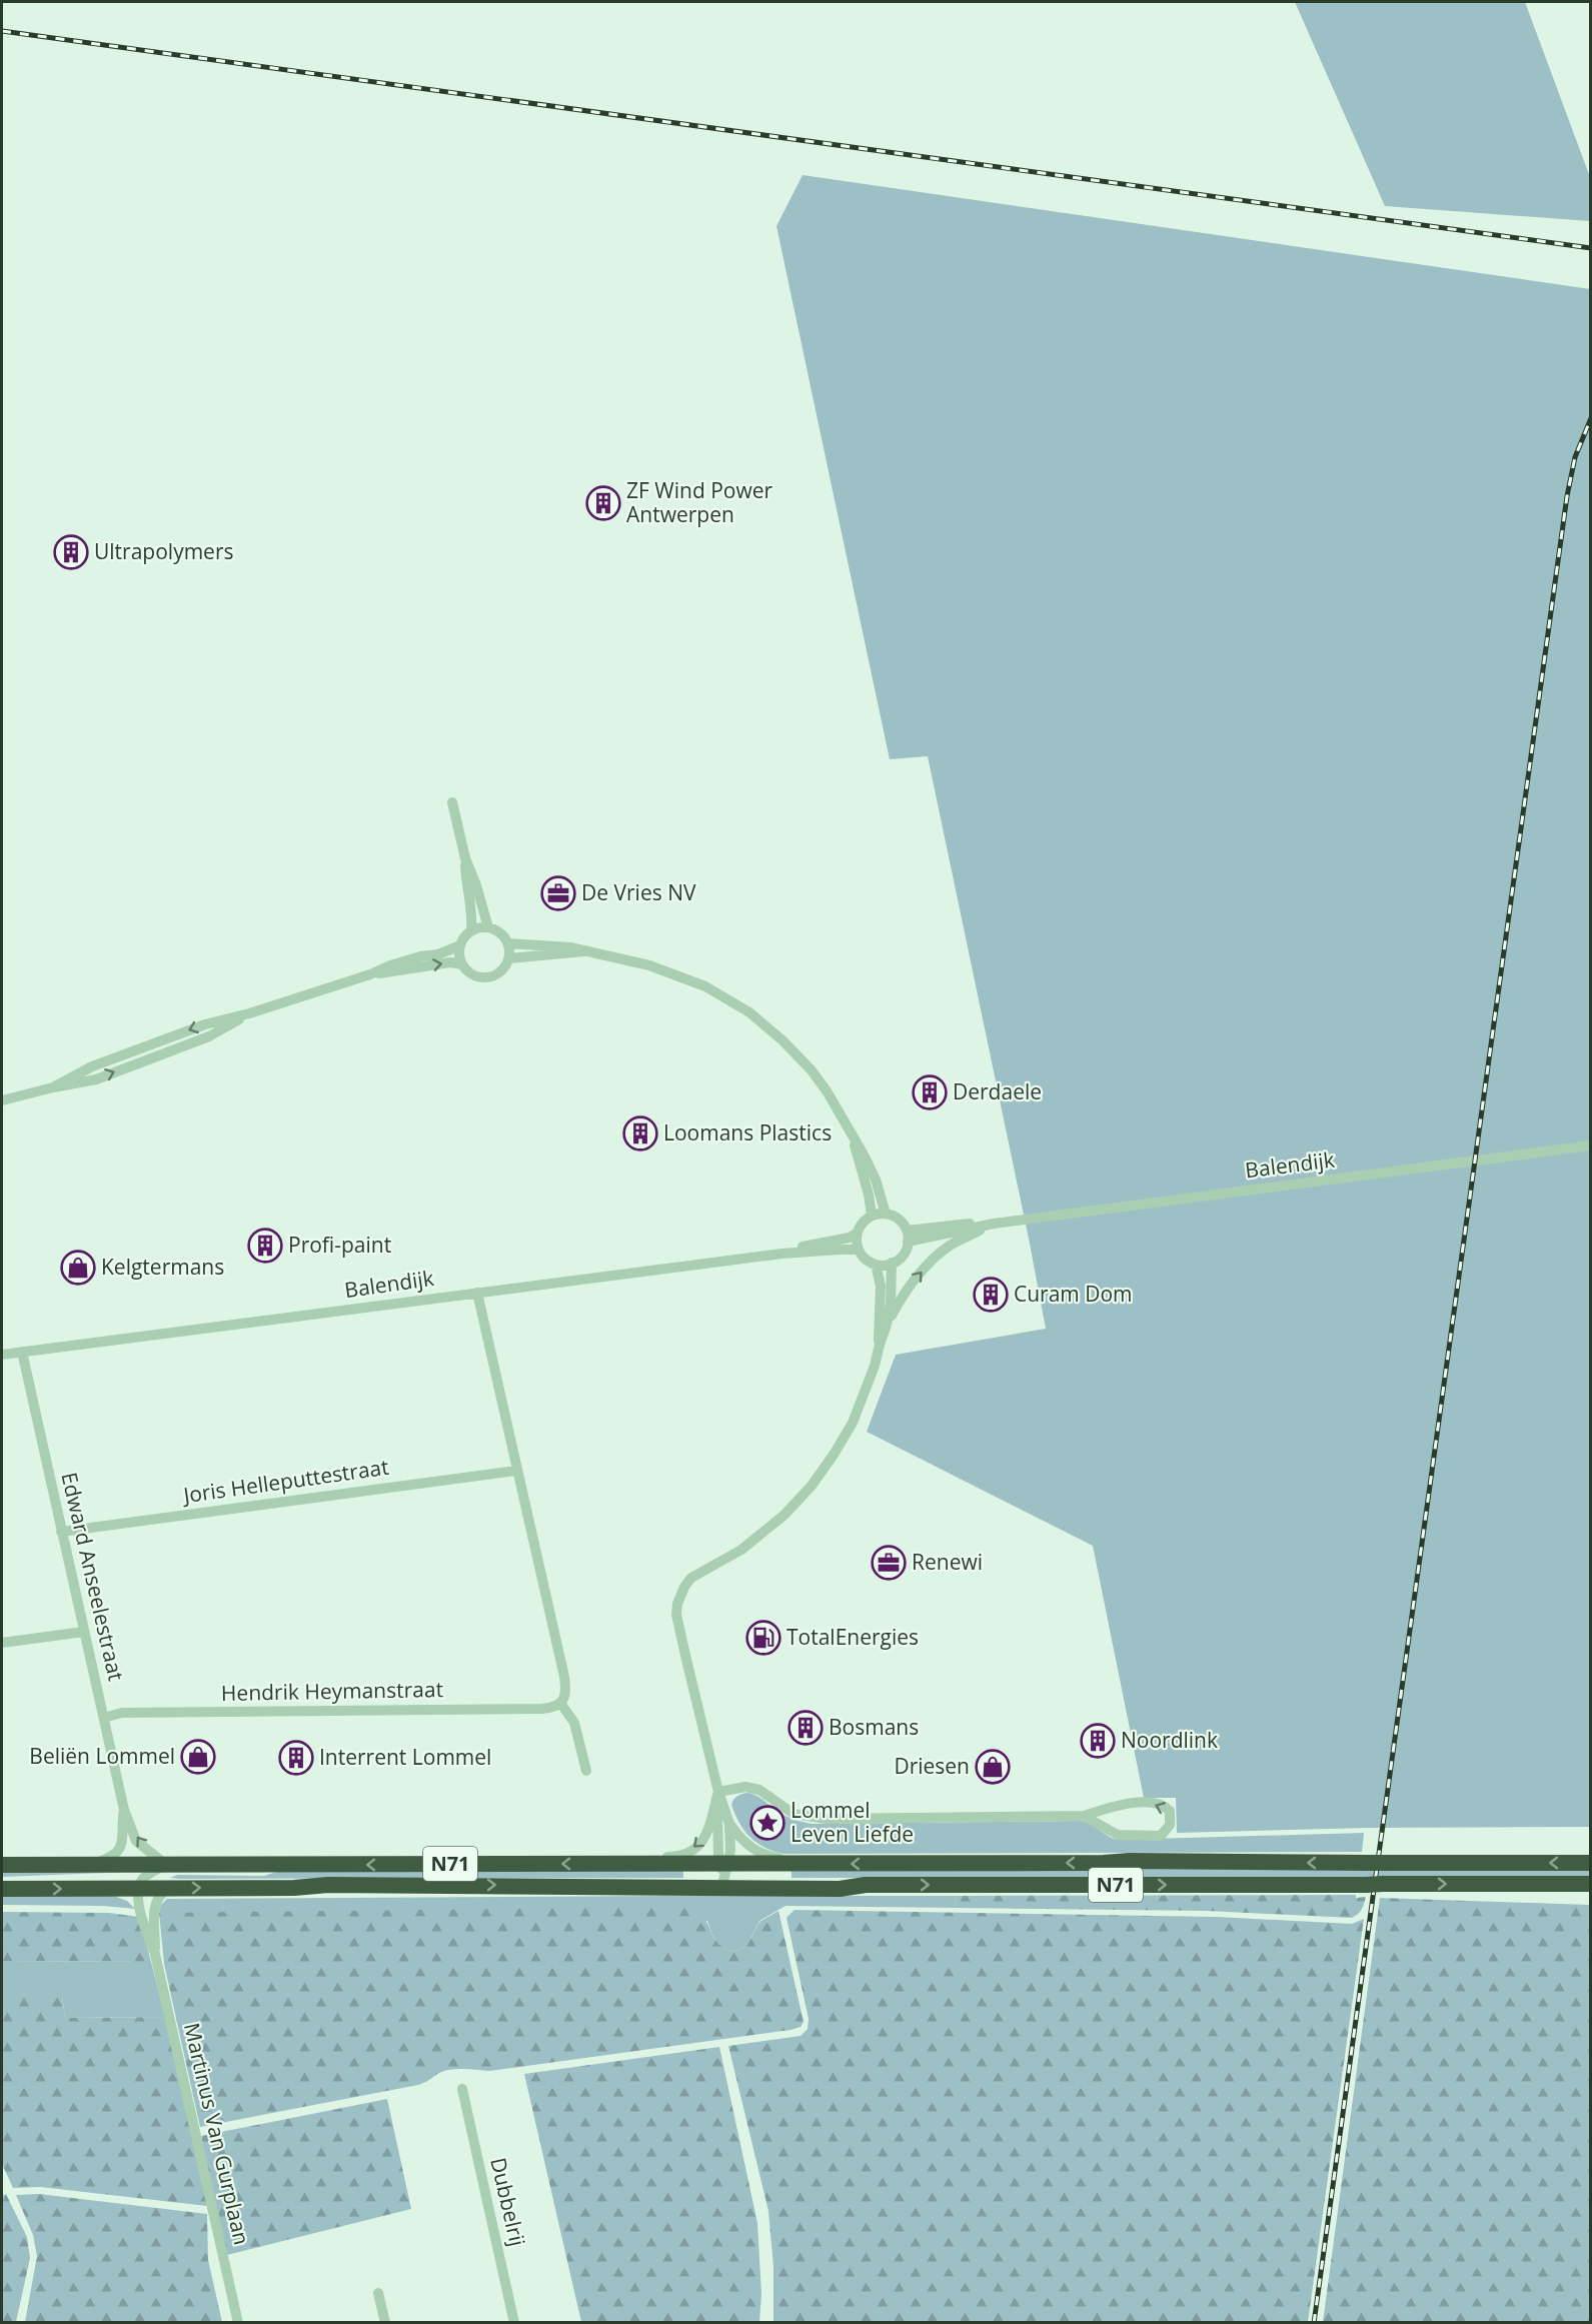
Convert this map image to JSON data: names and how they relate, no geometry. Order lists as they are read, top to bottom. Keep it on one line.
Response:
{"streets":{"highway":["N71"],"street":["Balendijk","Joris Helleputtestraat","Edward Anseelestraat","Hendrik Heymanstraat","Martinus Van Gurplaan","Dubbelrij"]},"crossings":[["Balendijk","Edward Anseelestraat"],["Joris Helleputtestraat","Edward Anseelestraat"],["Edward Anseelestraat","Hendrik Heymanstraat"],["Edward Anseelestraat","N71"],["N71","Martinus Van Gurplaan"]],"places":{"building":["ZF Wind Power Antwerpen","Ultrapolymers","Derdaele","Loomans Plastics","Profi-paint","Curam Dom","Bosmans","Noordlink","Interrent Lommel"],"office":["De Vries NV","Renewi"],"shop":["Kelgtermans","Beliën Lommel","Driesen"],"fuel station":["TotalEnergies"],"place":["Lommel Leven Liefde"]}}
